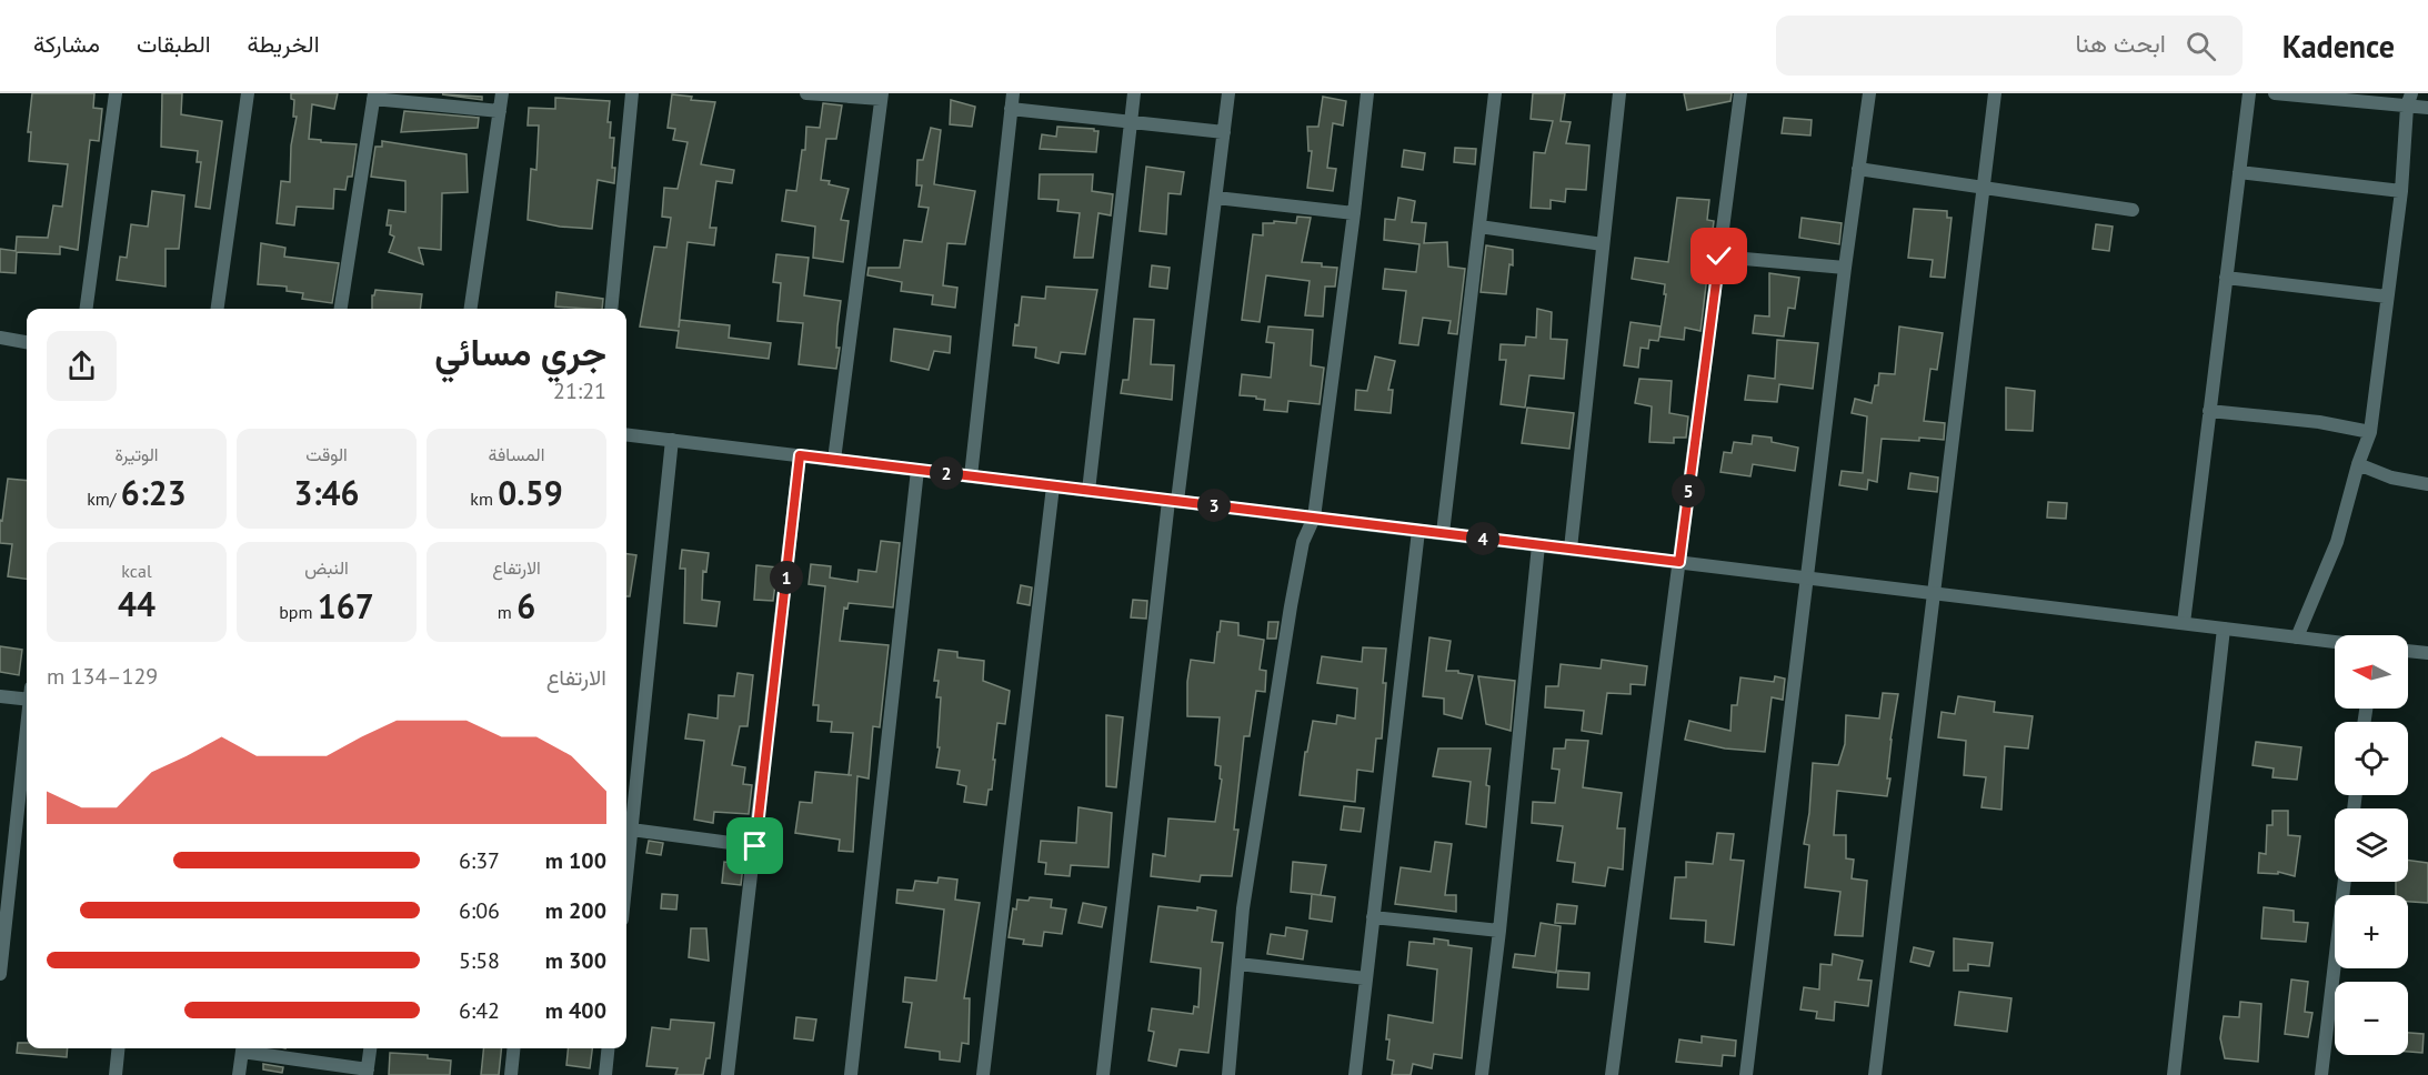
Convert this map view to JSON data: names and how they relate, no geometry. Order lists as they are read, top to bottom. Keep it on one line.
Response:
{"north":"left","page":{"header":"Kadence","search":"ابحث هنا","nav":["الخريطة","الطبقات","مشاركة"],"heading":["جري مسائي","21:21"],"stats":[["المسافة","0.59 km"],["الوقت","3:46"],["الوتيرة","6:23 /km"],["الارتفاع","6 m"],["النبض","167 bpm"],["kcal","44"]],"pins":["2","5","3","4","1"],"map_buttons":["+","−"],"chart":["الارتفاع","129–134 m"],"list":[{"name":"100 m","note":"6:37"},{"name":"200 m","note":"6:06"},{"name":"300 m","note":"5:58"},{"name":"400 m","note":"6:42"}]}}
